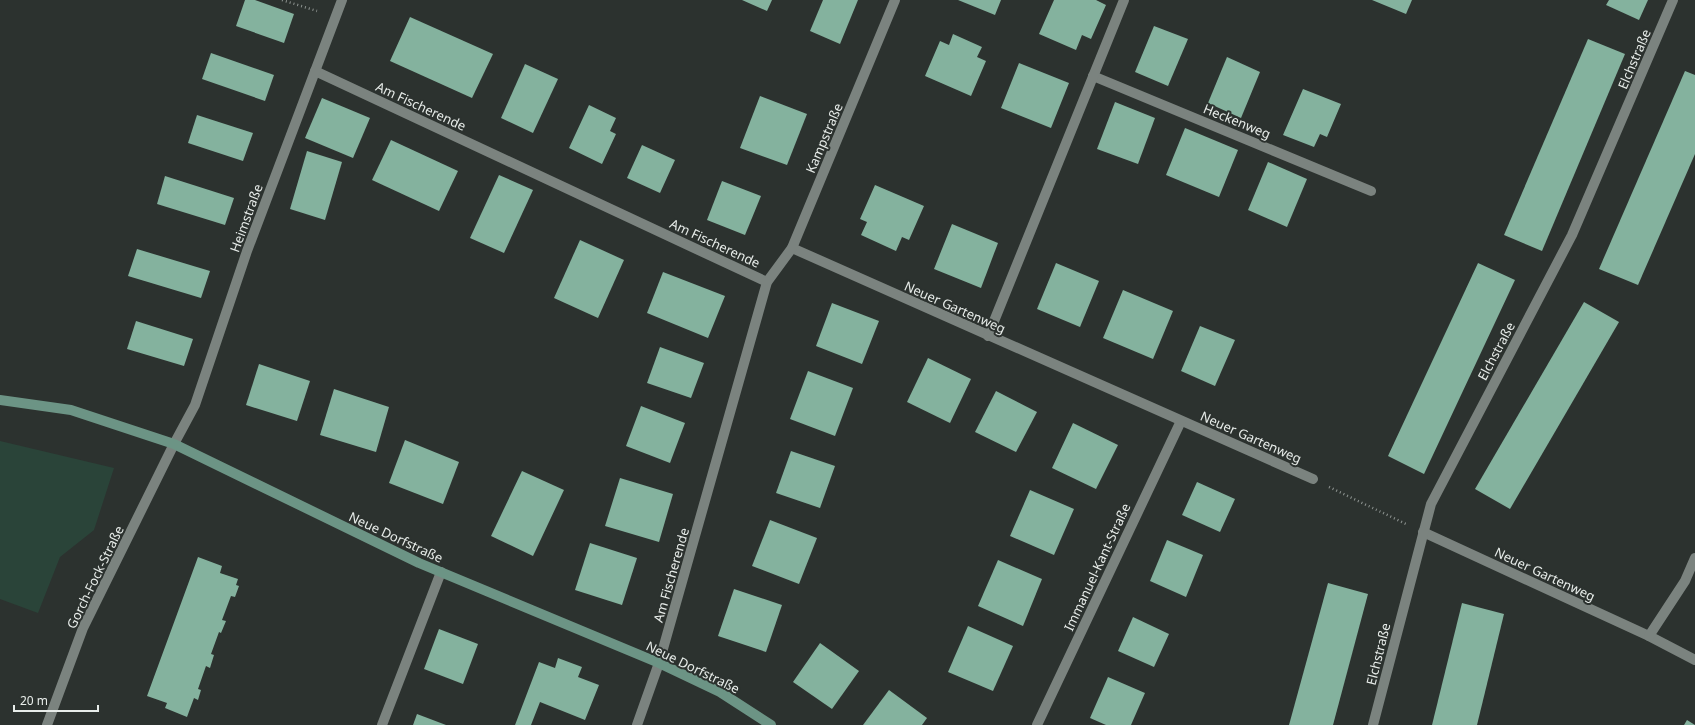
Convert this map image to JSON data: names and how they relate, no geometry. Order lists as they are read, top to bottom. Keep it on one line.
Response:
{"streets":{"street":["Elchstraße","Am Fischerende","Heckenweg","Kampstraße","Heimstraße","Neuer Gartenweg","Neue Dorfstraße","Immanuel-Kant-Straße","Gorch-Fock-Straße"]},"crossings":[["Elchstraße","Neuer Gartenweg"],["Am Fischerende","Kampstraße"],["Am Fischerende","Heimstraße"],["Am Fischerende","Neue Dorfstraße"],["Kampstraße","Neuer Gartenweg"],["Heimstraße","Neue Dorfstraße"],["Heimstraße","Gorch-Fock-Straße"],["Neuer Gartenweg","Immanuel-Kant-Straße"],["Neue Dorfstraße","Gorch-Fock-Straße"]],"scale_bar":"20 m"}
